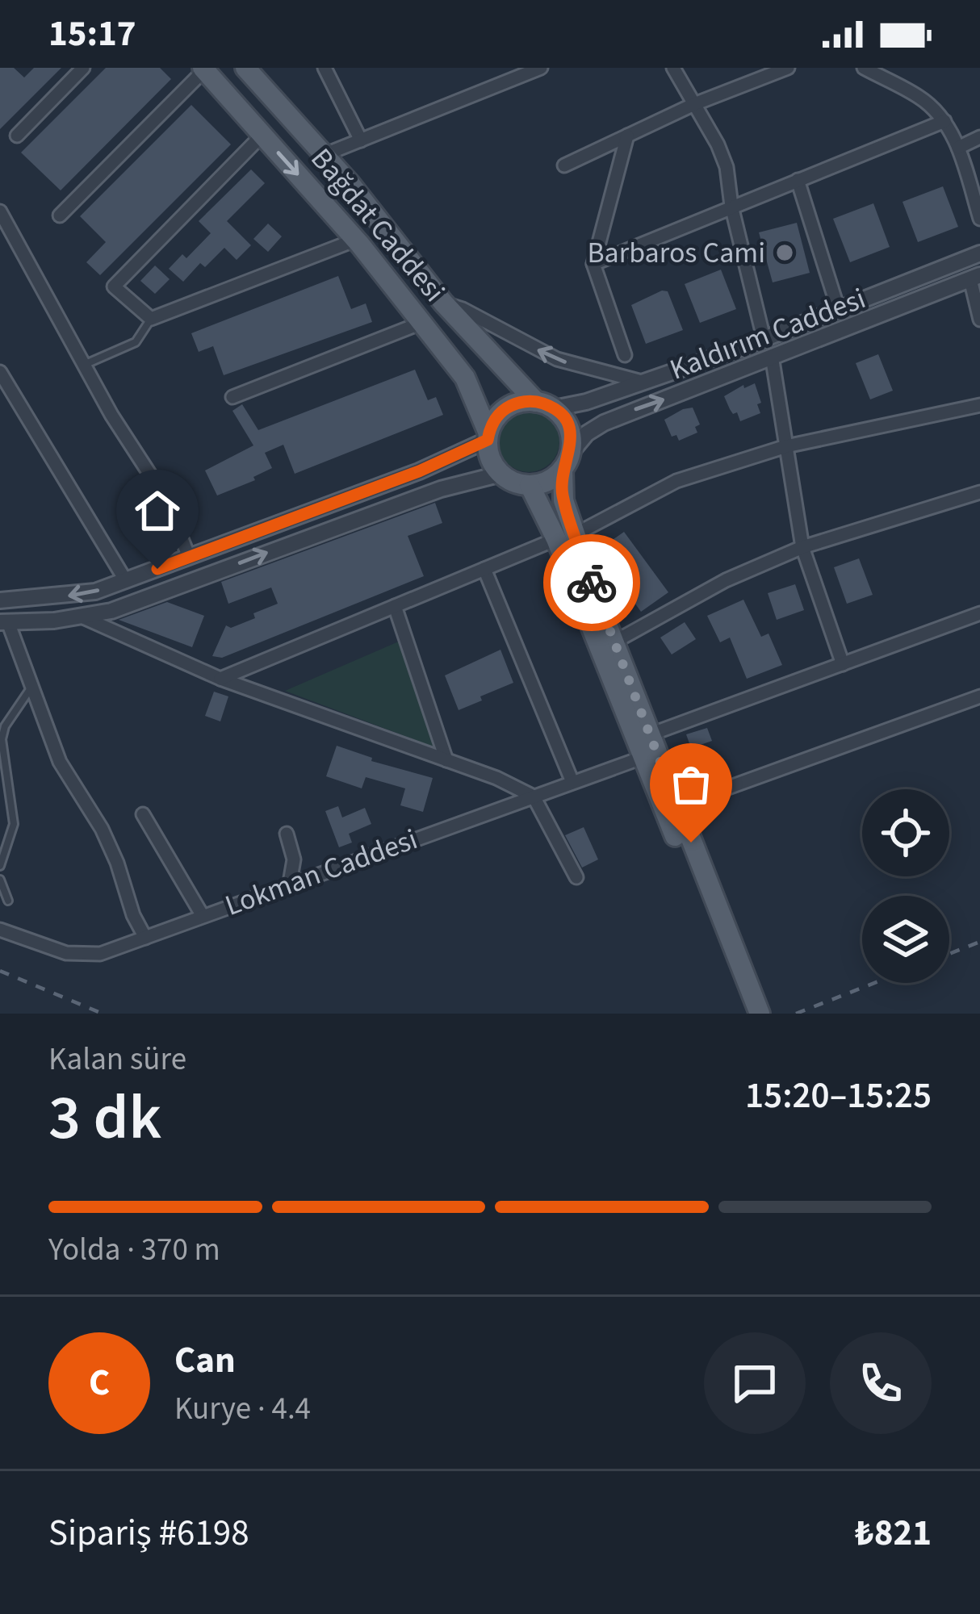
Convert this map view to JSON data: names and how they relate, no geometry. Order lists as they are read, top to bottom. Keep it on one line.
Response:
{"streets":{"main road":["Bağdat Caddesi"],"street":["Kaldırım Caddesi","Lokman Caddesi"]},"crossings":[["Bağdat Caddesi","Kaldırım Caddesi"]],"places":["Barbaros Cami"],"page":{"status":"15:17","heading":["3 dk","Kalan süre","15:20–15:25"],"panel":["Can","Kurye · 4.4","Sipariş #6198","₺821"],"bar":"Yolda · 370 m","round":"C"}}
